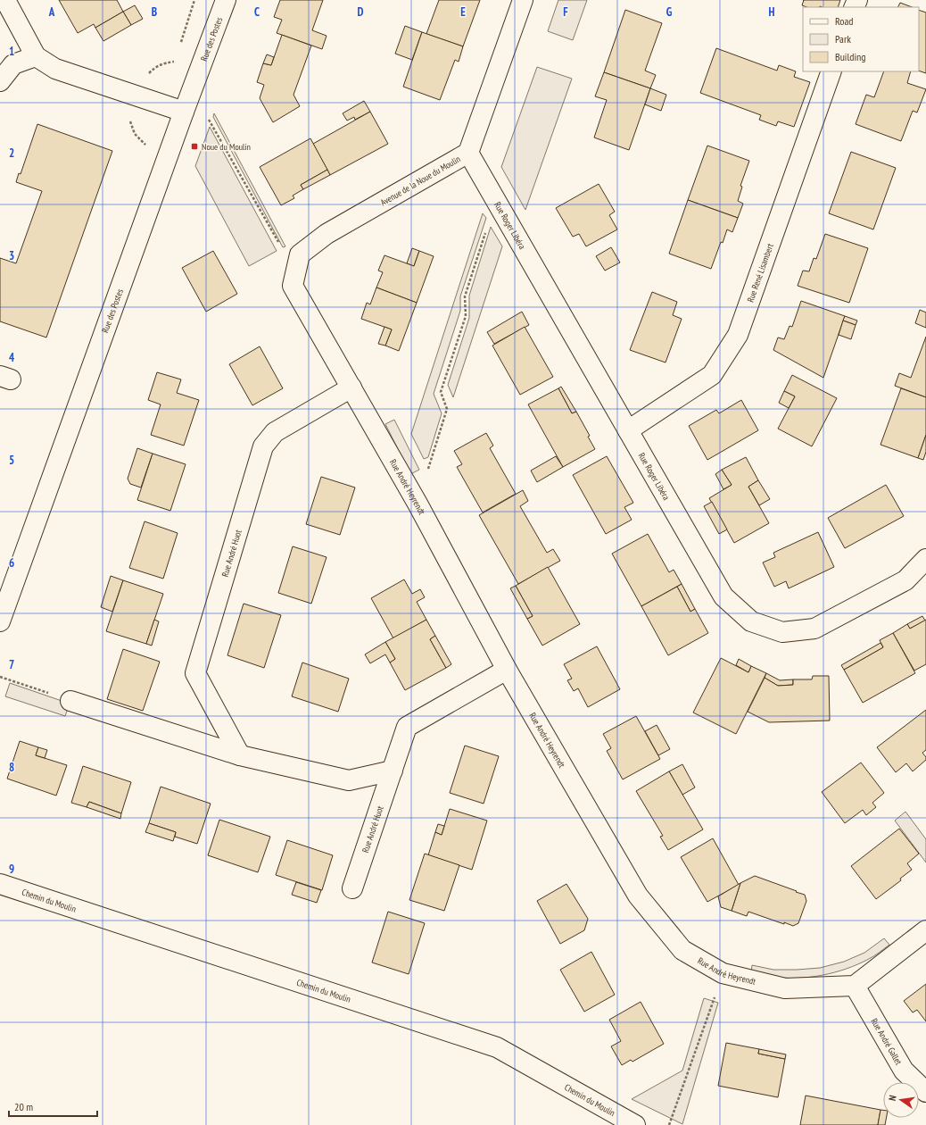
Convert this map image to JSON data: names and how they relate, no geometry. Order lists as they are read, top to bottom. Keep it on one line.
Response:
{"streets":{"street":["Rue des Postes","Avenue de la Noue du Moulin","Rue Roger Libéra","Rue René Lisambert","Rue André Heyrendt","Rue André Huot","Chemin du Moulin","Rue André Gallet"]},"crossings":[["Avenue de la Noue du Moulin","Rue Roger Libéra"],["Avenue de la Noue du Moulin","Rue André Heyrendt"],["Rue Roger Libéra","Rue René Lisambert"],["Rue André Heyrendt","Rue André Huot"],["Rue André Heyrendt","Rue André Gallet"]],"places":{"transit":["Noue du Moulin"]},"legend":["Road","Park","Building"],"scale_bar":"20 m","north":"left","grid":{"columns":["A","B","C","D","E","F","G","H"],"rows":["1","2","3","4","5","6","7","8","9"]}}
